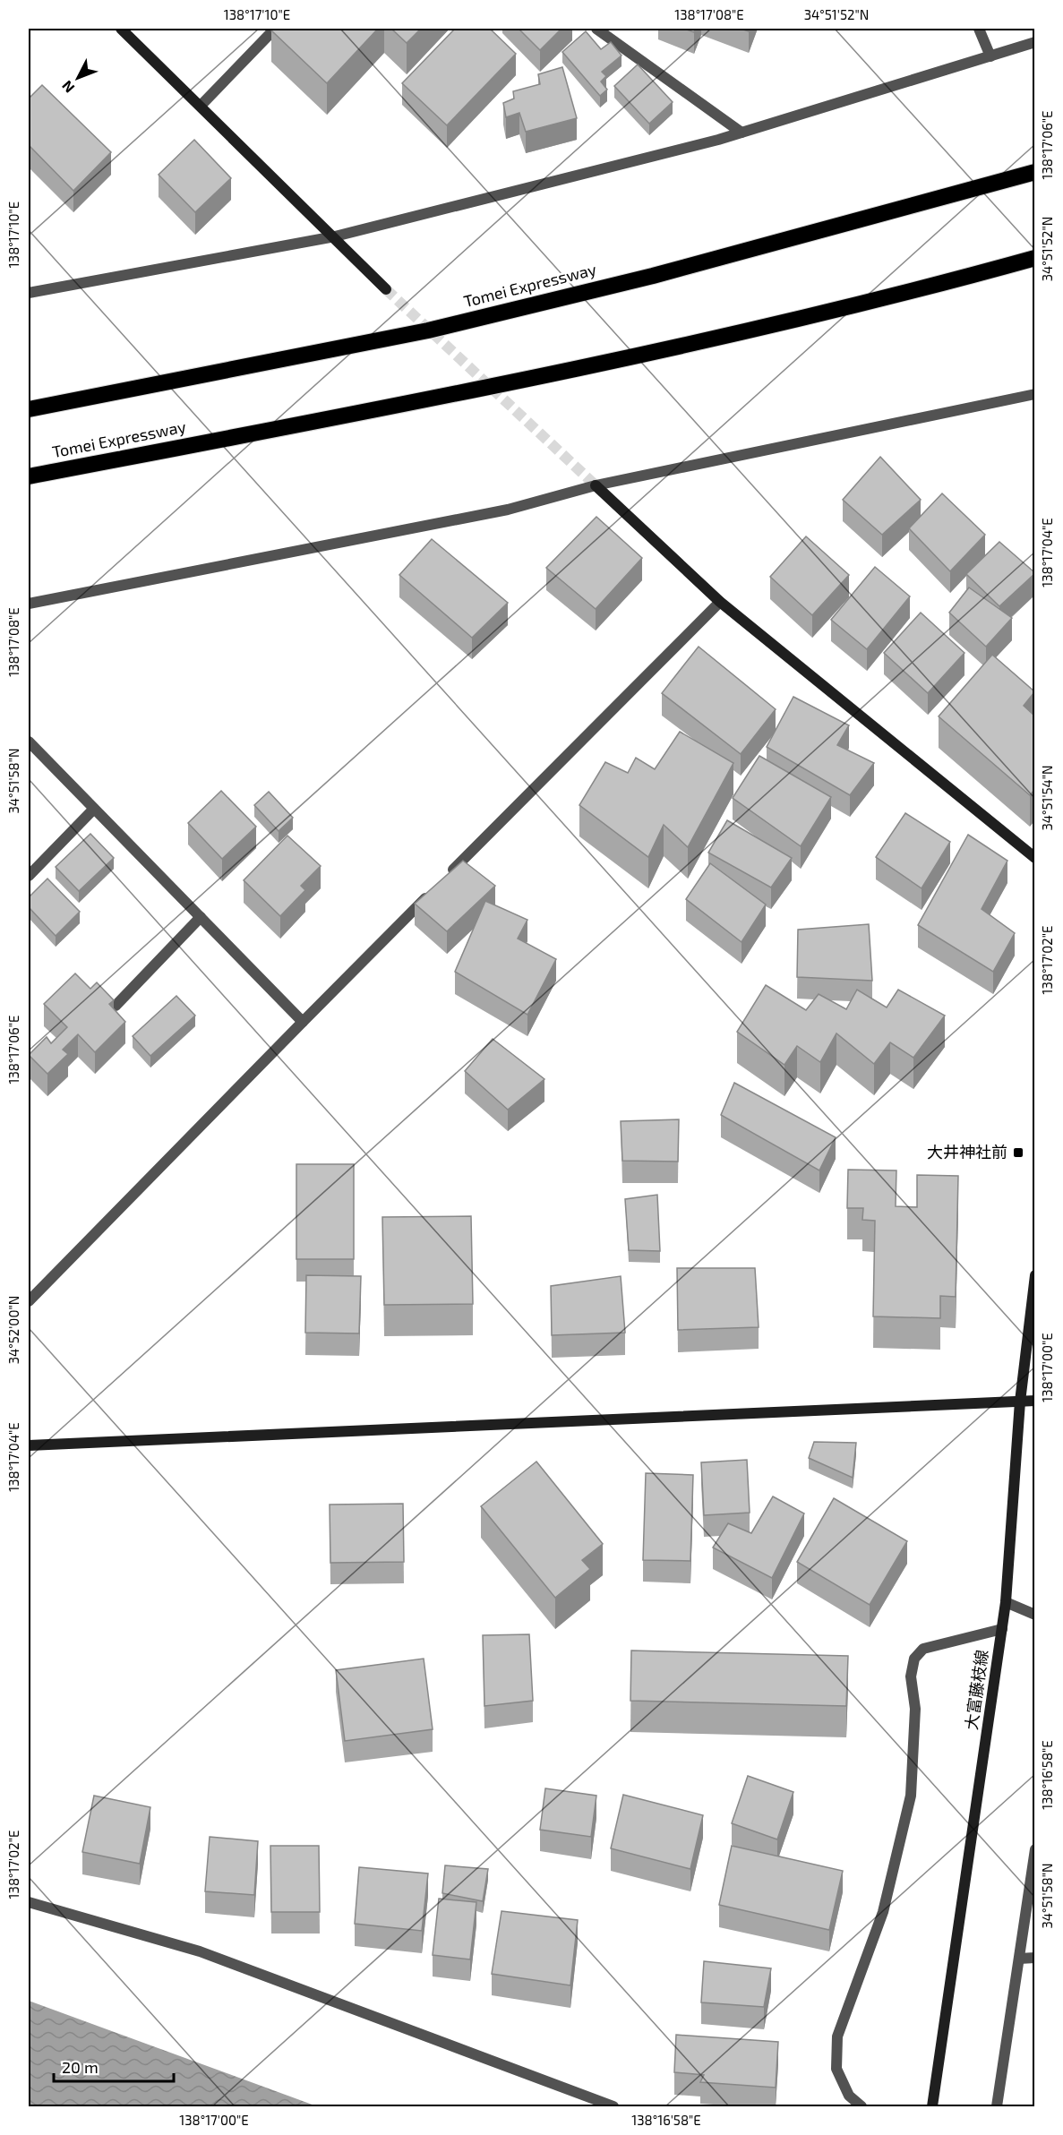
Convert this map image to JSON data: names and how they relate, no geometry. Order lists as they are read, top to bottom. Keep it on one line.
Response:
{"streets":{"highway":["Tomei Expressway"],"street":["大富藤枝線"]},"places":{"transit":["大井神社前"]},"scale_bar":"20 m","north":"bottom left","coordinates":["138°17'10\"E","138°17'08\"E","34°51'52\"N","138°17'06\"E","138°17'04\"E","34°51'58\"N","34°51'54\"N","138°17'02\"E","34°52'00\"N","138°17'00\"E","138°16'58\"E"]}
